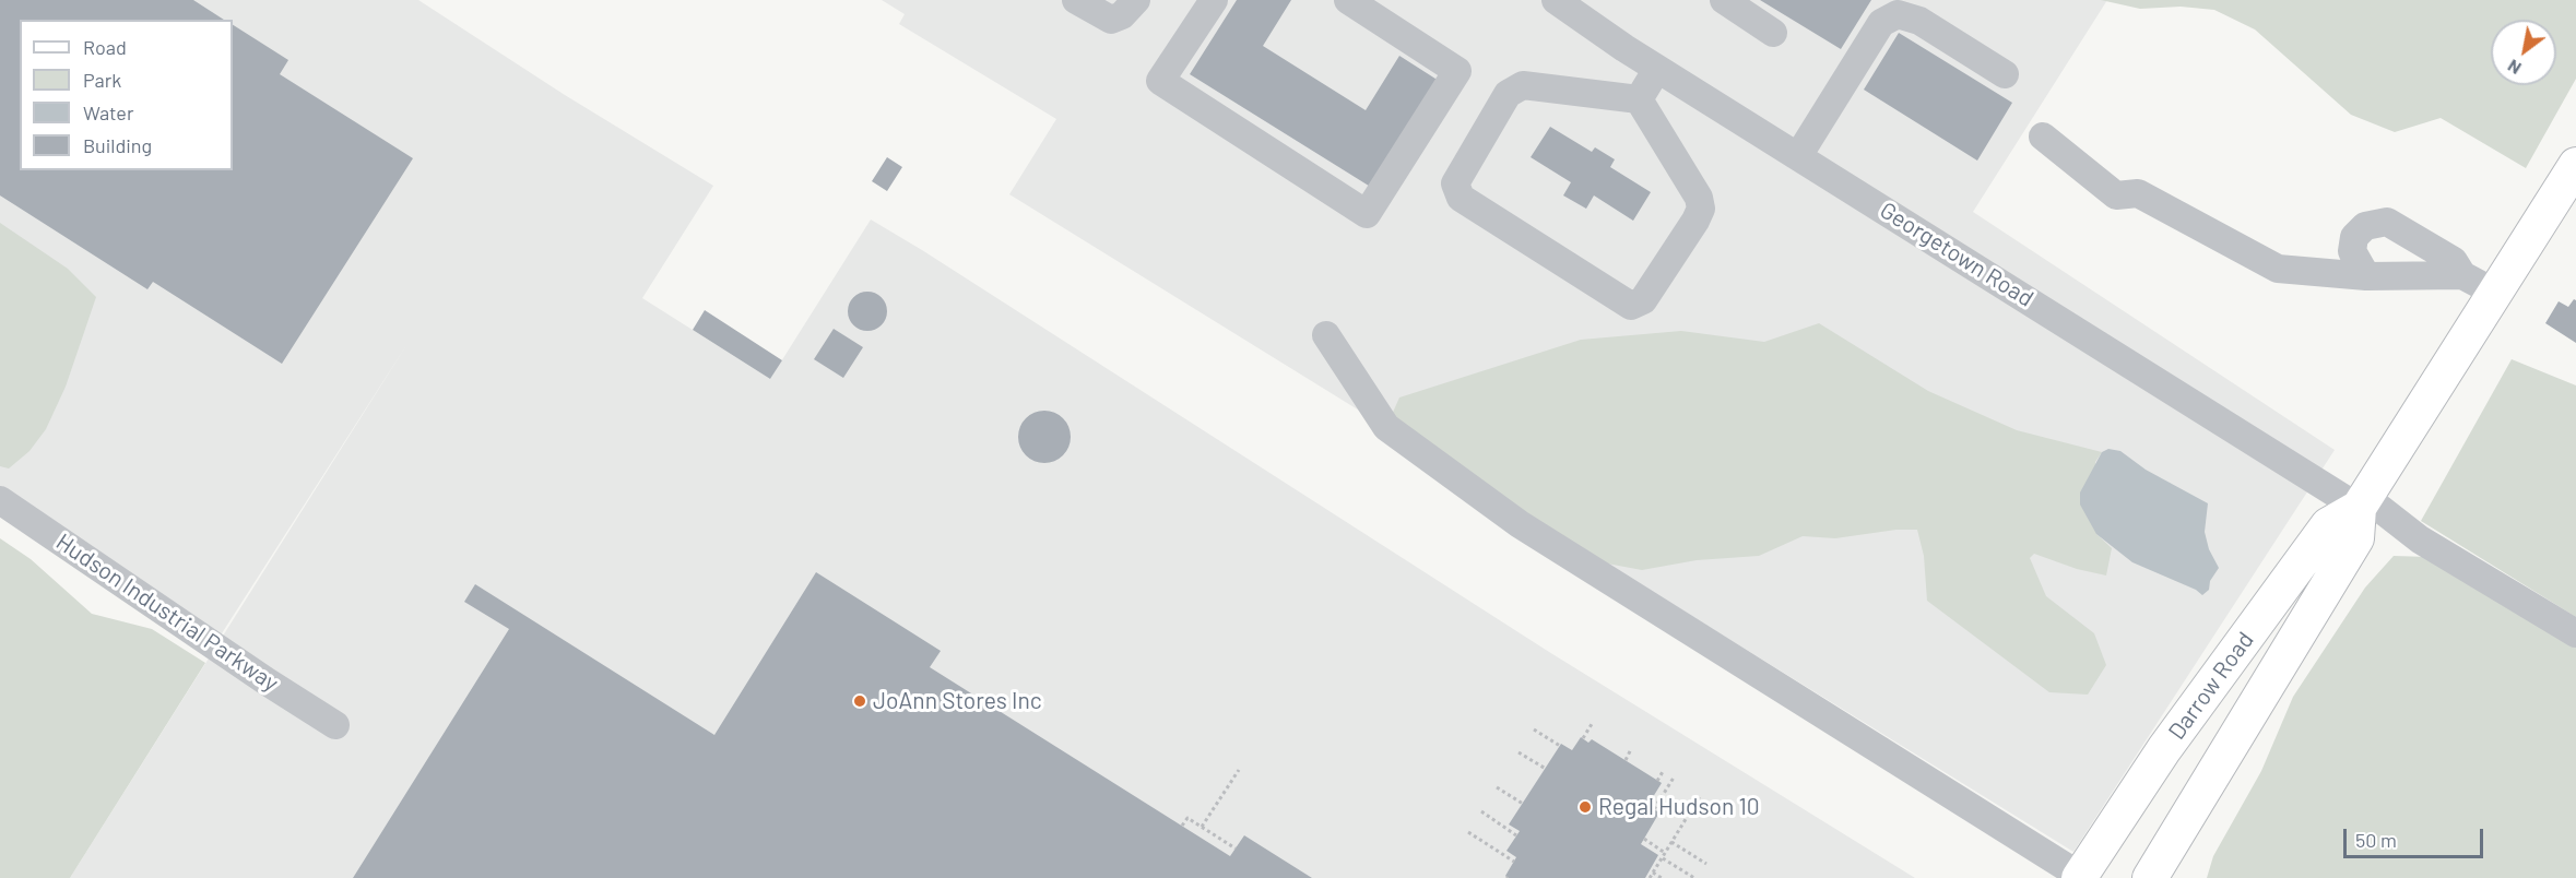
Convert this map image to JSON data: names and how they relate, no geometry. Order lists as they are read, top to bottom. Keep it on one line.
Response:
{"streets":{"main road":["Darrow Road"],"street":["Georgetown Road","Hudson Industrial Parkway"]},"crossings":[["Georgetown Road","Darrow Road"]],"places":["JoAnn Stores Inc","Regal Hudson 10"],"legend":["Road","Park","Water","Building"],"scale_bar":"50 m","north":"bottom left"}
